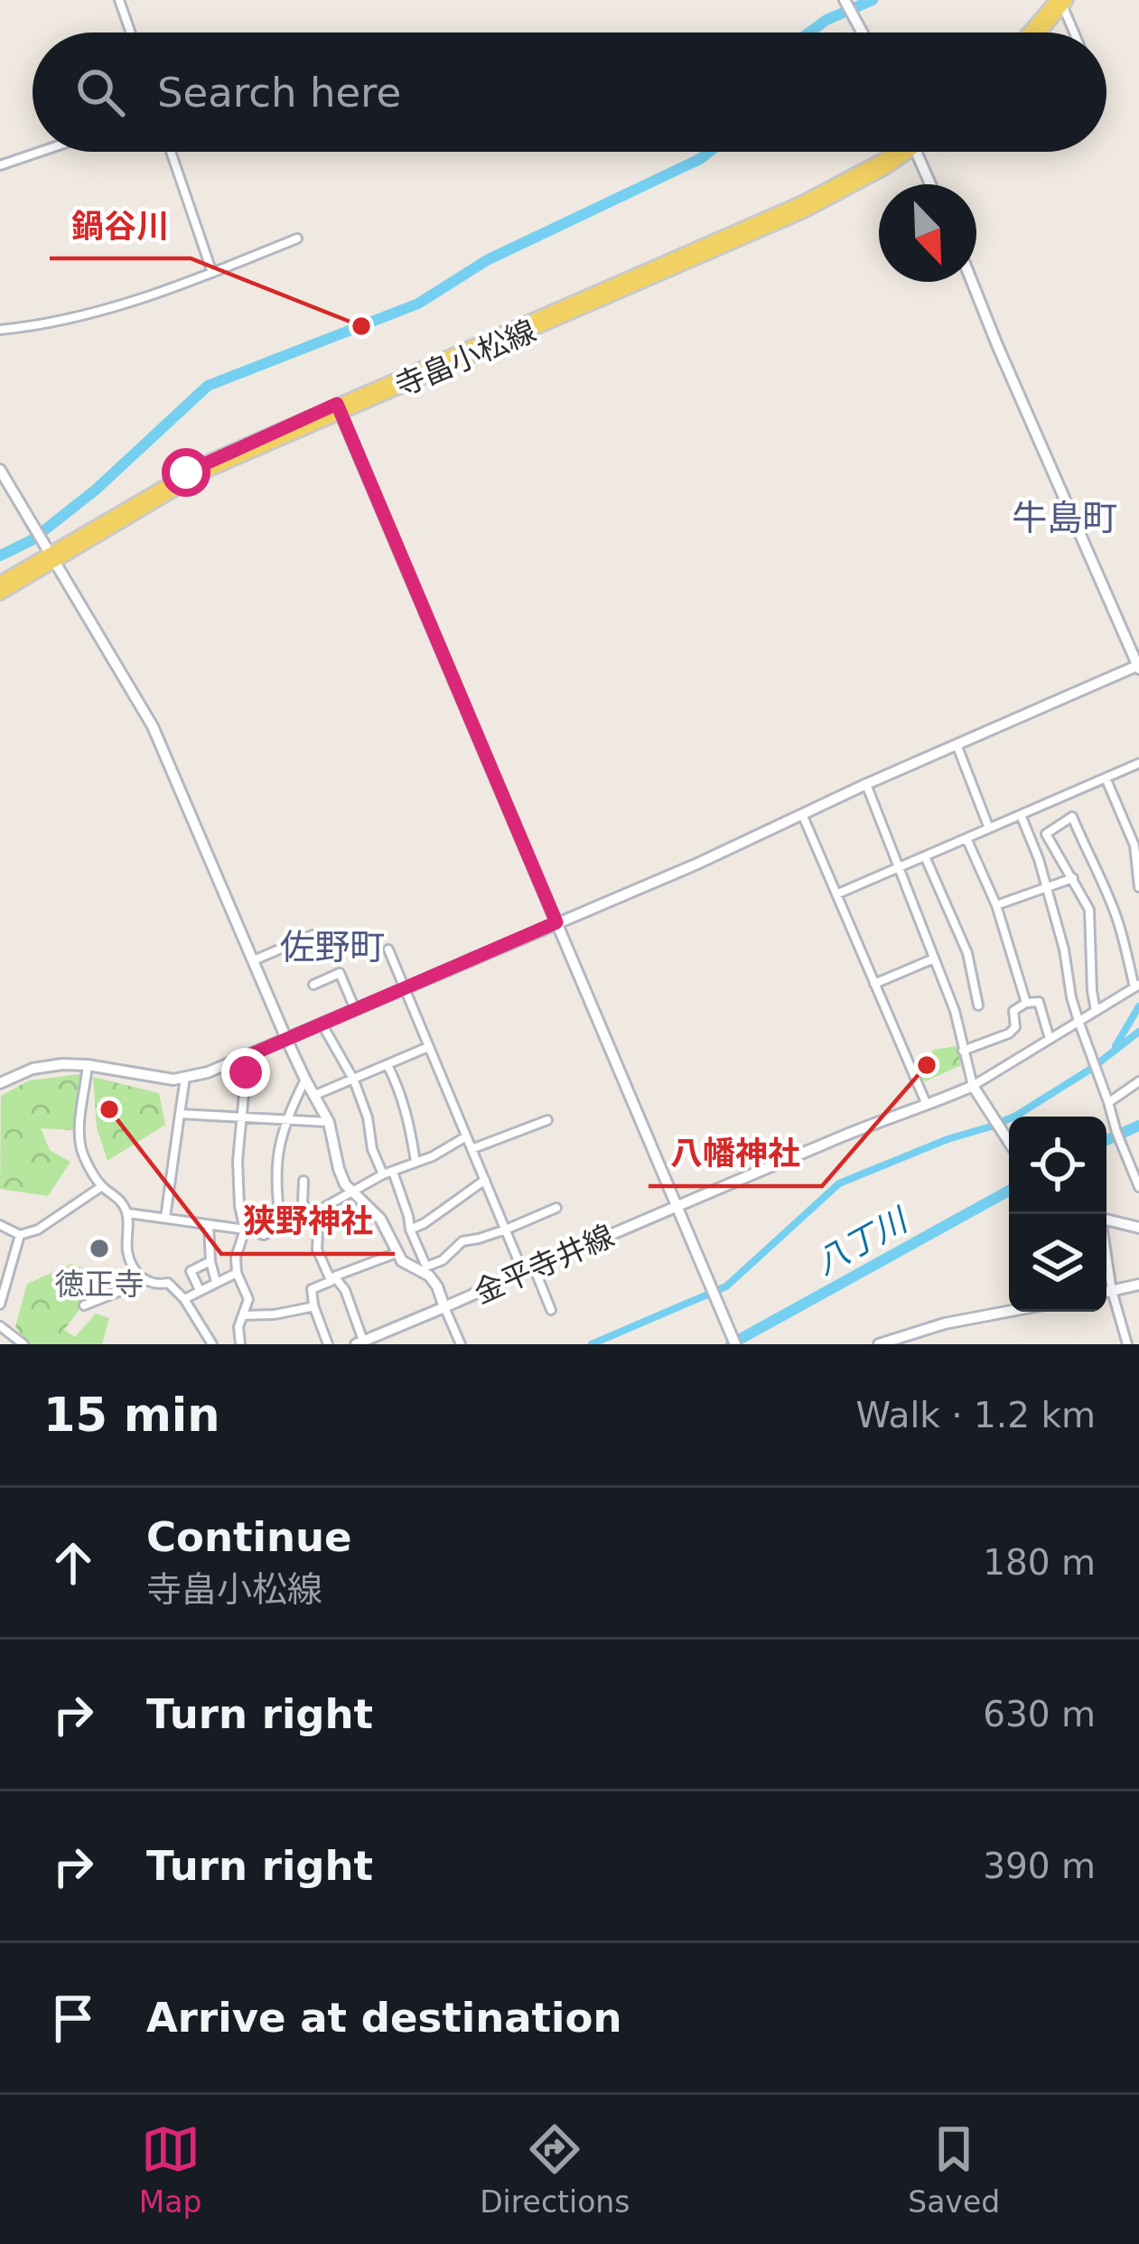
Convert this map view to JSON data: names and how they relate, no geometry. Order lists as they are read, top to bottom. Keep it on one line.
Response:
{"streets":{"main road":["寺畠小松線"],"street":["金平寺井線"]},"crossings":[["寺畠小松線","金平寺井線"]],"districts":["牛島町","佐野町"],"water":["八丁川"],"places":["鍋谷川","八幡神社","狭野神社","徳正寺"],"north":"bottom right","page":{"search":"Search here","heading":["15 min","Walk · 1.2 km"],"list":[["Continue","寺畠小松線","180 m"],["Turn right","630 m"],["Turn right","390 m"],"Arrive at destination"],"nav":["Map","Directions","Saved"]}}
